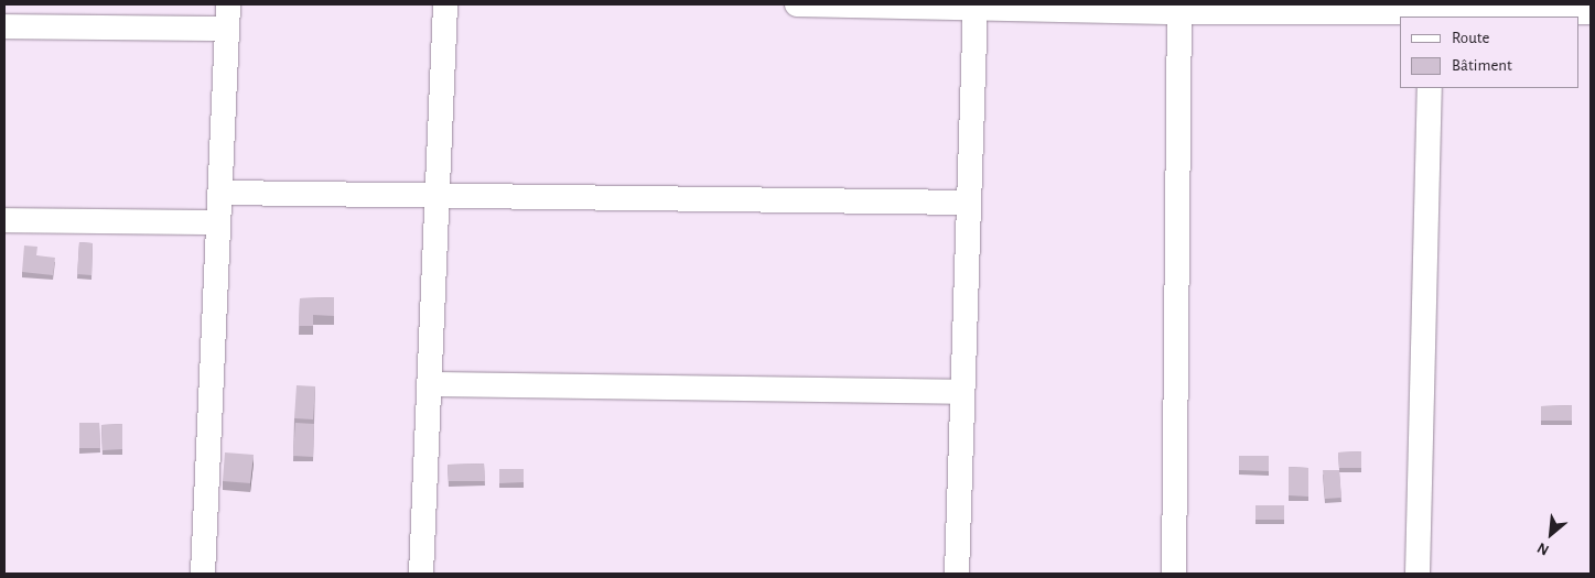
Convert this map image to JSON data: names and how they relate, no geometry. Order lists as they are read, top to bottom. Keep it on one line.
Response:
{"legend":["Route","Bâtiment"],"north":"bottom left"}
